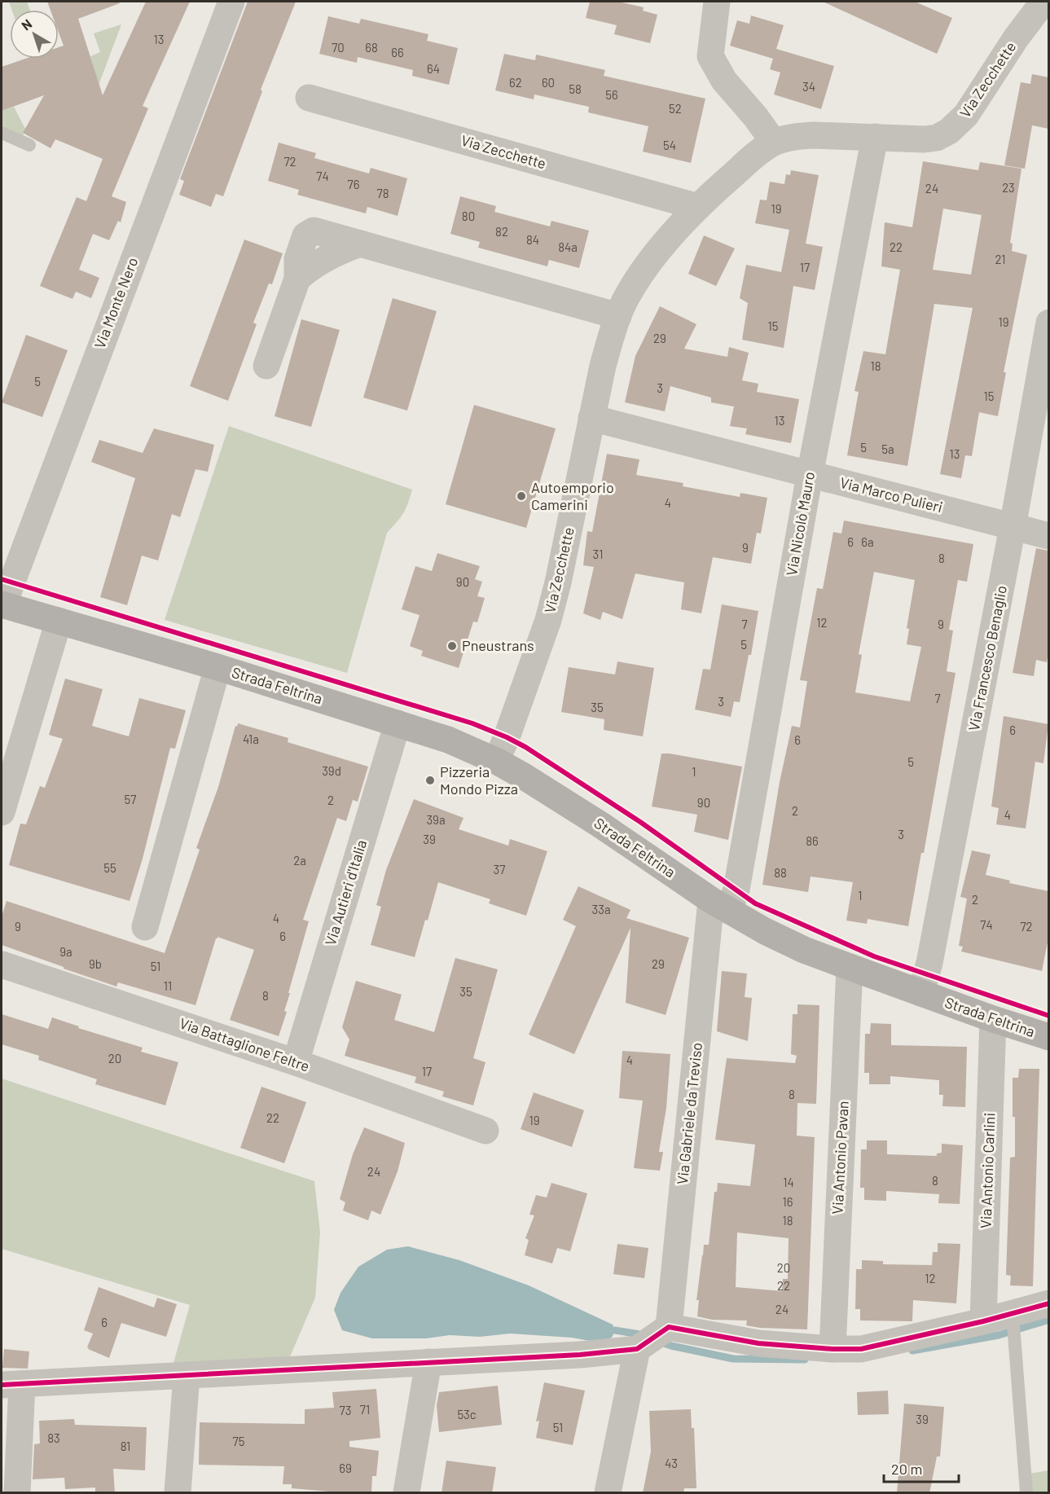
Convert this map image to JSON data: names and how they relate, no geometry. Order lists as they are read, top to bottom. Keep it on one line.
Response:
{"streets":{"main road":["Strada Feltrina"],"street":["Via Zecchette","Via Monte Nero","Via Marco Pulieri","Via Nicolò Mauro","Via Francesco Benaglio","Via Autieri d'Italia","Via Battaglione Feltre","Via Gabriele da Treviso","Via Antonio Pavan","Via Antonio Carlini"]},"crossings":[["Via Zecchette","Via Marco Pulieri"],["Via Zecchette","Via Nicolò Mauro"],["Via Zecchette","Strada Feltrina"],["Via Monte Nero","Strada Feltrina"],["Via Marco Pulieri","Via Nicolò Mauro"],["Via Marco Pulieri","Via Francesco Benaglio"],["Via Nicolò Mauro","Strada Feltrina"],["Via Nicolò Mauro","Via Gabriele da Treviso"],["Via Francesco Benaglio","Strada Feltrina"],["Strada Feltrina","Via Autieri d'Italia"],["Strada Feltrina","Via Gabriele da Treviso"],["Strada Feltrina","Via Antonio Pavan"],["Strada Feltrina","Via Antonio Carlini"],["Via Autieri d'Italia","Via Battaglione Feltre"]],"places":["Autoemporio Camerini","Pneustrans","Pizzeria Mondo Pizza"],"house_numbers":["13","70","68","66","64","62","60","34","58","56","52","54","72","74","76","23","24","78","19","80","82","84","84a","22","21","17","19","15","29","18","5","3","15","13","5","5a","13","4","6","6a","9","31","8","90","12","7","9","5","7","3","35","6","41a","6","5","39d","1","57","2","90","2","4","39a","3","39","86","2a","55","37","88","1","2","33a","4","74","9","72","6","9a","9b","29","51","11","35","8","20","4","17","8","22","19","24","8","14","16","18","20","12","22","24","6","71","73","53c","39","51","83","75","81","43","69"],"scale_bar":"20 m","north":"top left"}
